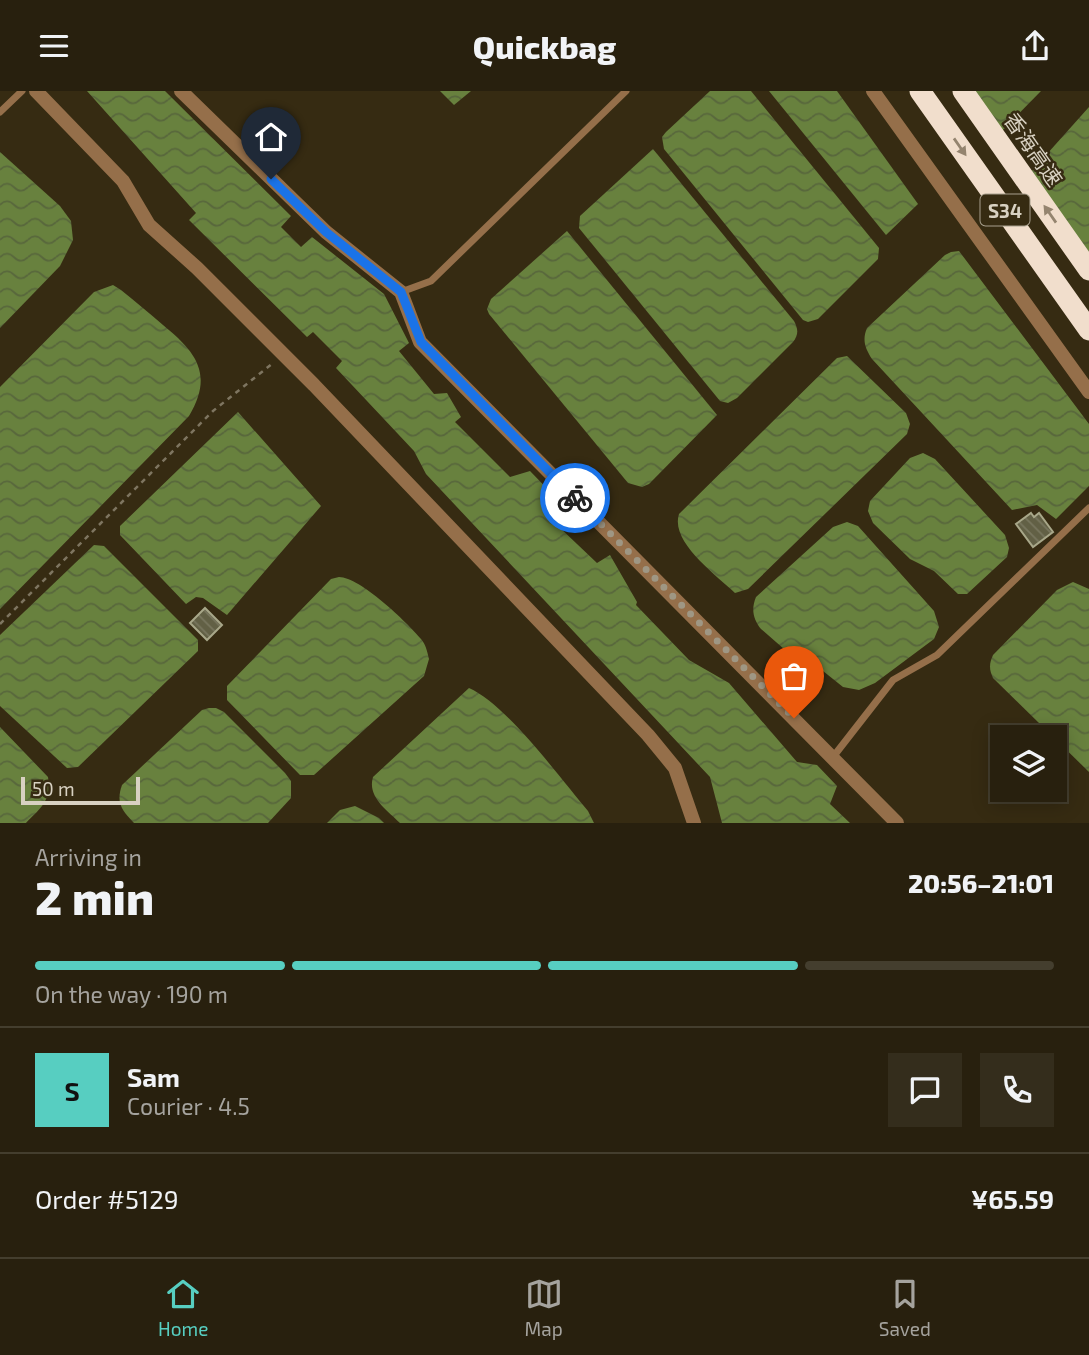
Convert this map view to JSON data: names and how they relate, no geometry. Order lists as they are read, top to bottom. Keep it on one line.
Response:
{"streets":{"highway":["香海高速","S34"]},"scale_bar":"50 m","page":{"header":"Quickbag","scale":"50 m","heading":["2 min","Arriving in","20:56–21:01"],"panel":["Sam","Courier · 4.5","Order #5129","¥65.59"],"bar":"On the way · 190 m","round":"S","tabs":["Home","Map","Saved"]}}
